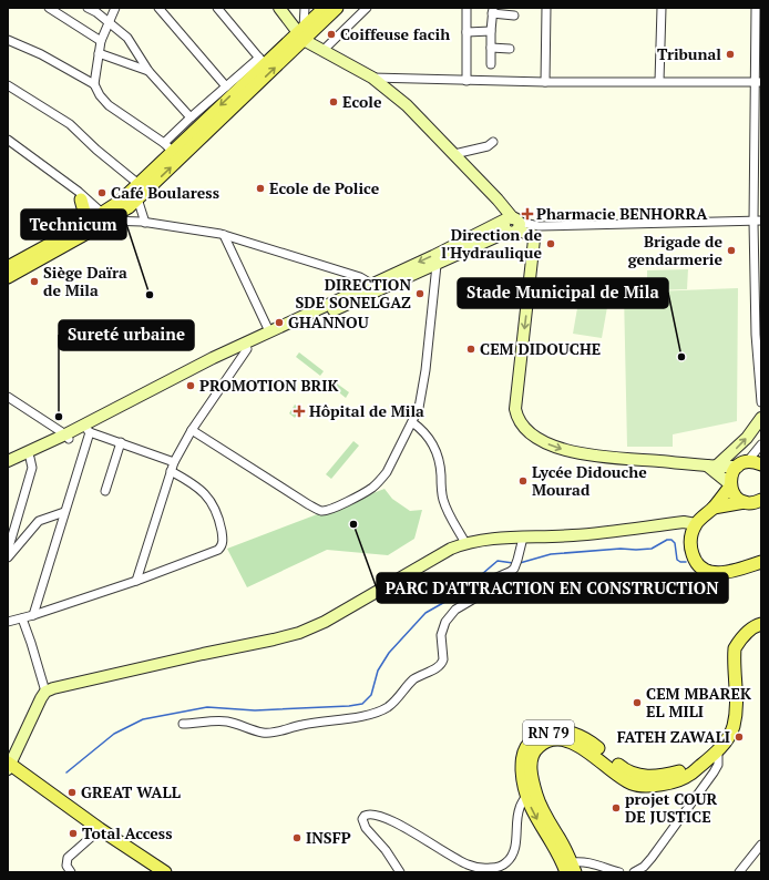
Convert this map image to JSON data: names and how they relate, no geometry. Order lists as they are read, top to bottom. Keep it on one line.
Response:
{"streets":{"main road":["RN 79"]},"places":{"other":["Coiffeuse facih","Tribunal","Ecole","Ecole de Police","Café Boularess","Direction de l'Hydraulique","Brigade de gendarmerie","Siège Daïra de Mila","DIRECTION SDE SONELGAZ","Technicum","GHANNOU","CEM DIDOUCHE","Stade Municipal de Mila","PROMOTION BRIK","Sureté urbaine","Lycée Didouche Mourad","PARC D'ATTRACTION EN CONSTRUCTION","CEM MBAREK EL MILI","FATEH ZAWALI","GREAT WALL","projet COUR DE JUSTICE","Total Access","INSFP"],"health":["Pharmacie BENHORRA","Hôpital de Mila"]}}
